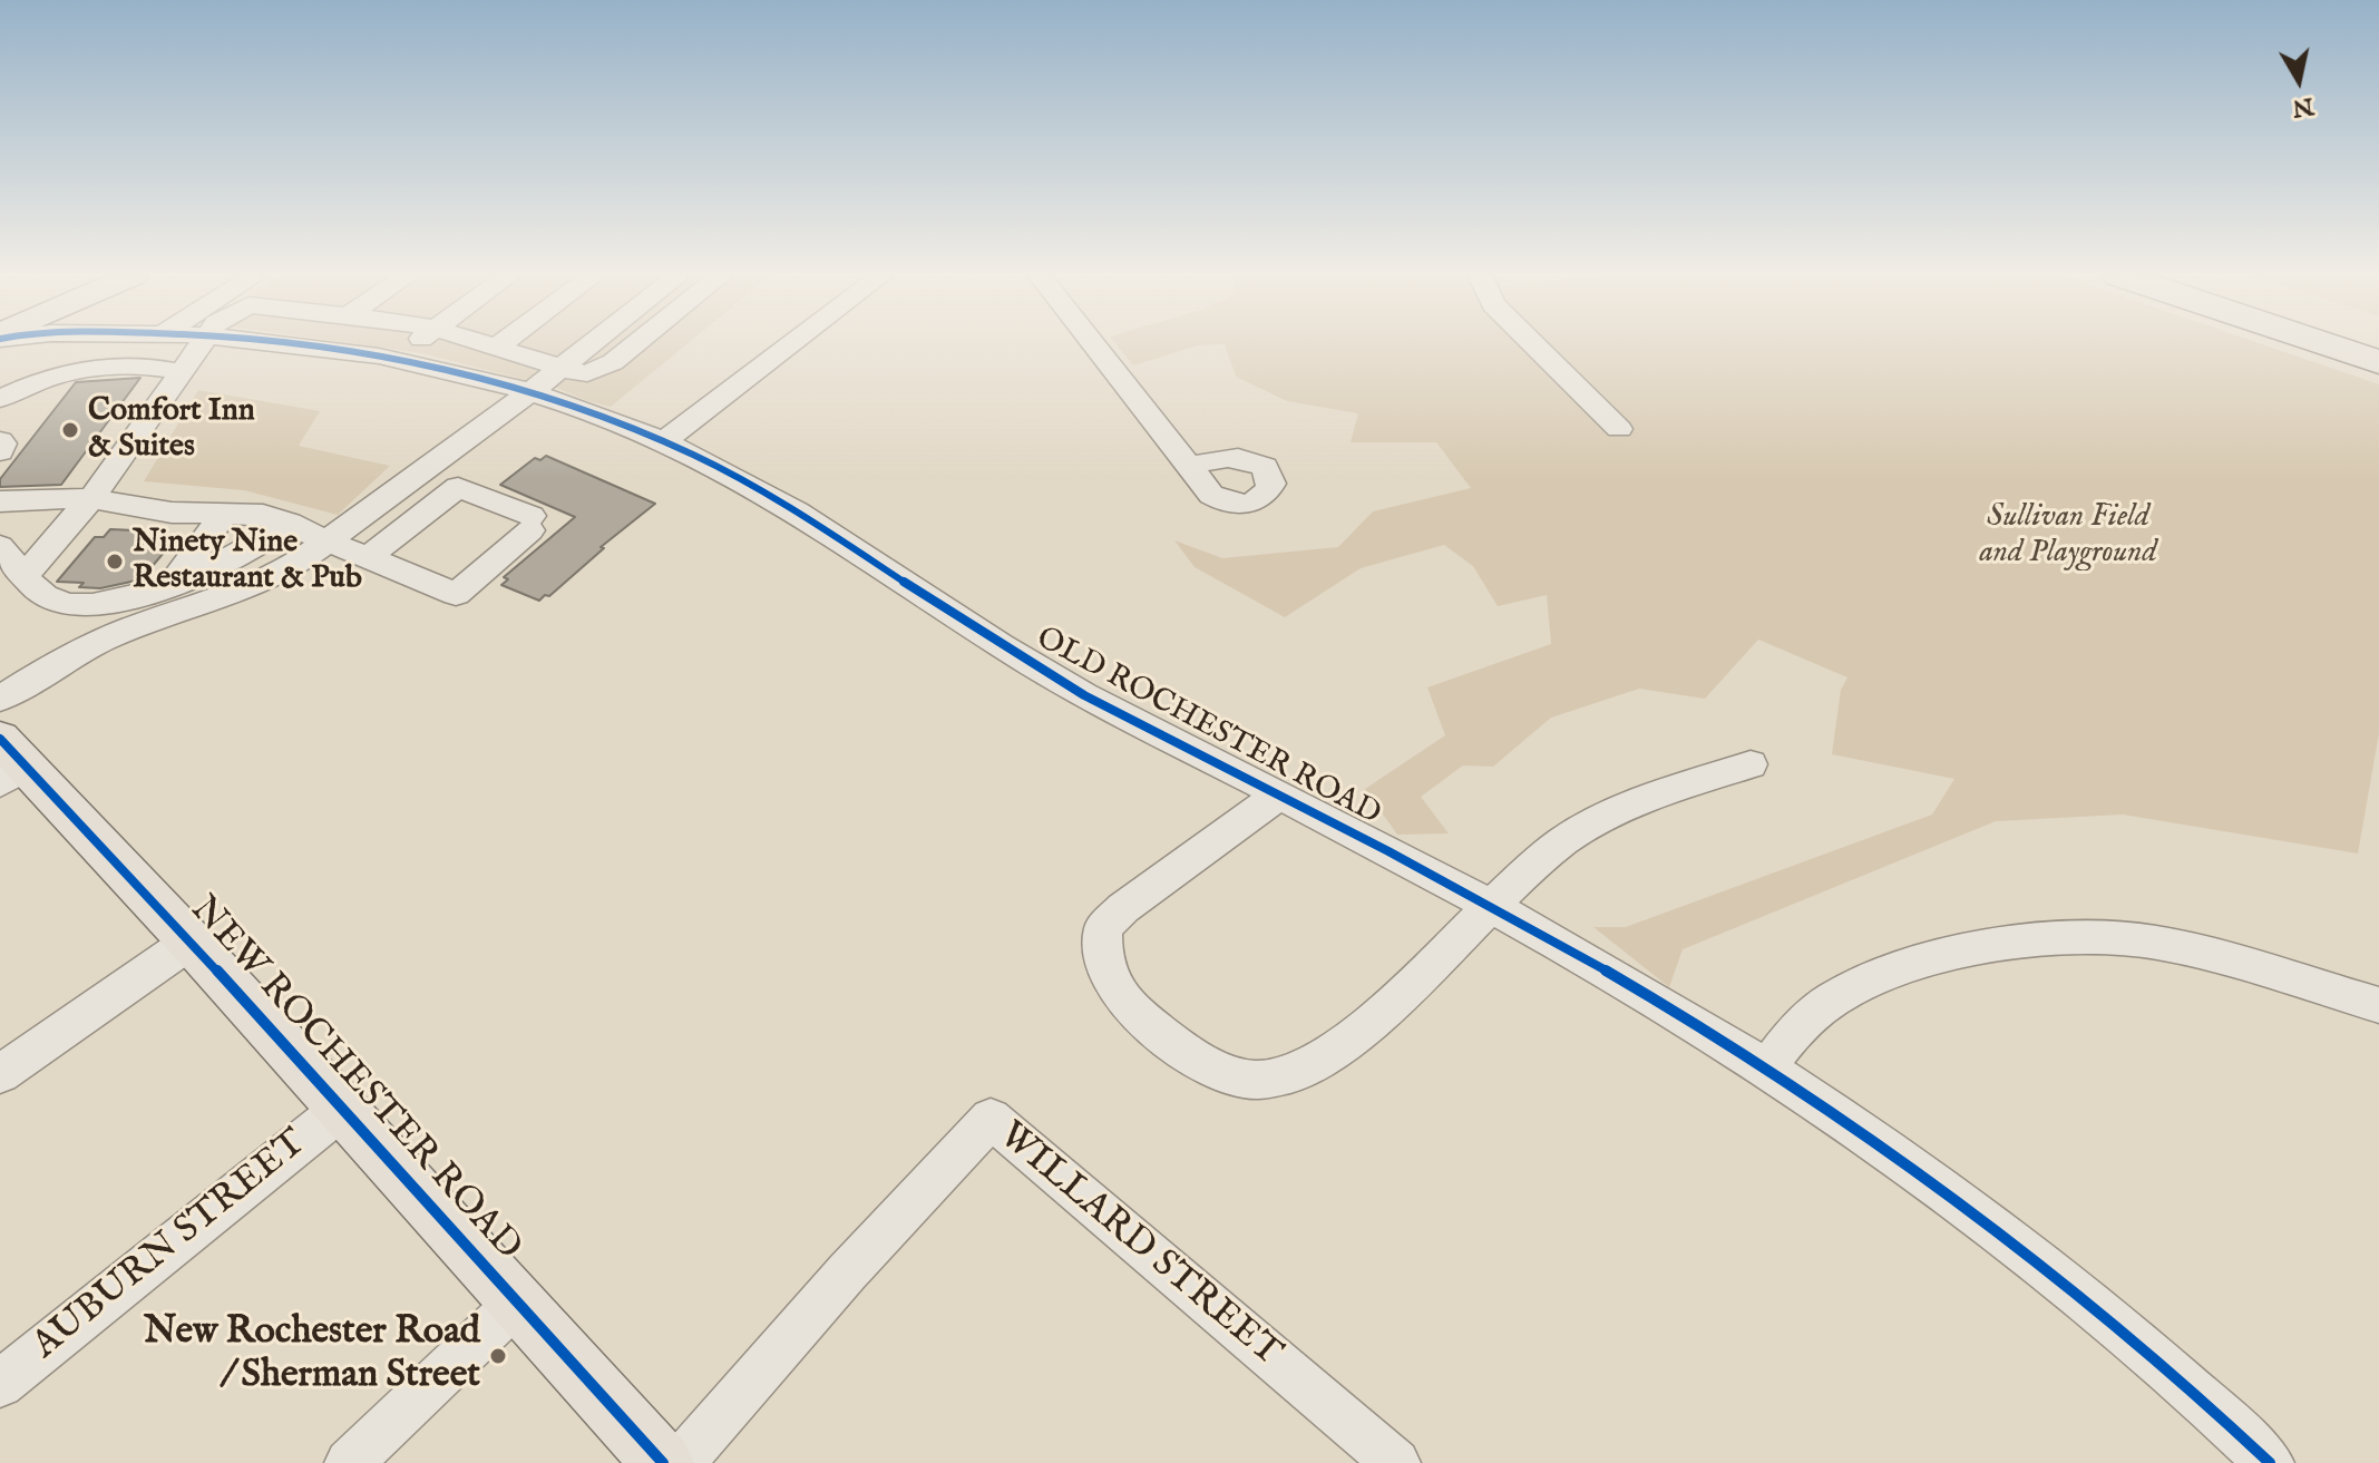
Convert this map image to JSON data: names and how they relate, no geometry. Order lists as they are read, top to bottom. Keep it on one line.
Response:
{"streets":{"main road":["NEW ROCHESTER ROAD"],"street":["OLD ROCHESTER ROAD","AUBURN STREET","WILLARD STREET"]},"crossings":[["NEW ROCHESTER ROAD","AUBURN STREET"]],"parks":["Sullivan Field and Playground"],"places":["Comfort Inn & Suites","Ninety Nine Restaurant & Pub","New Rochester Road / Sherman Street"],"north":"bottom"}
